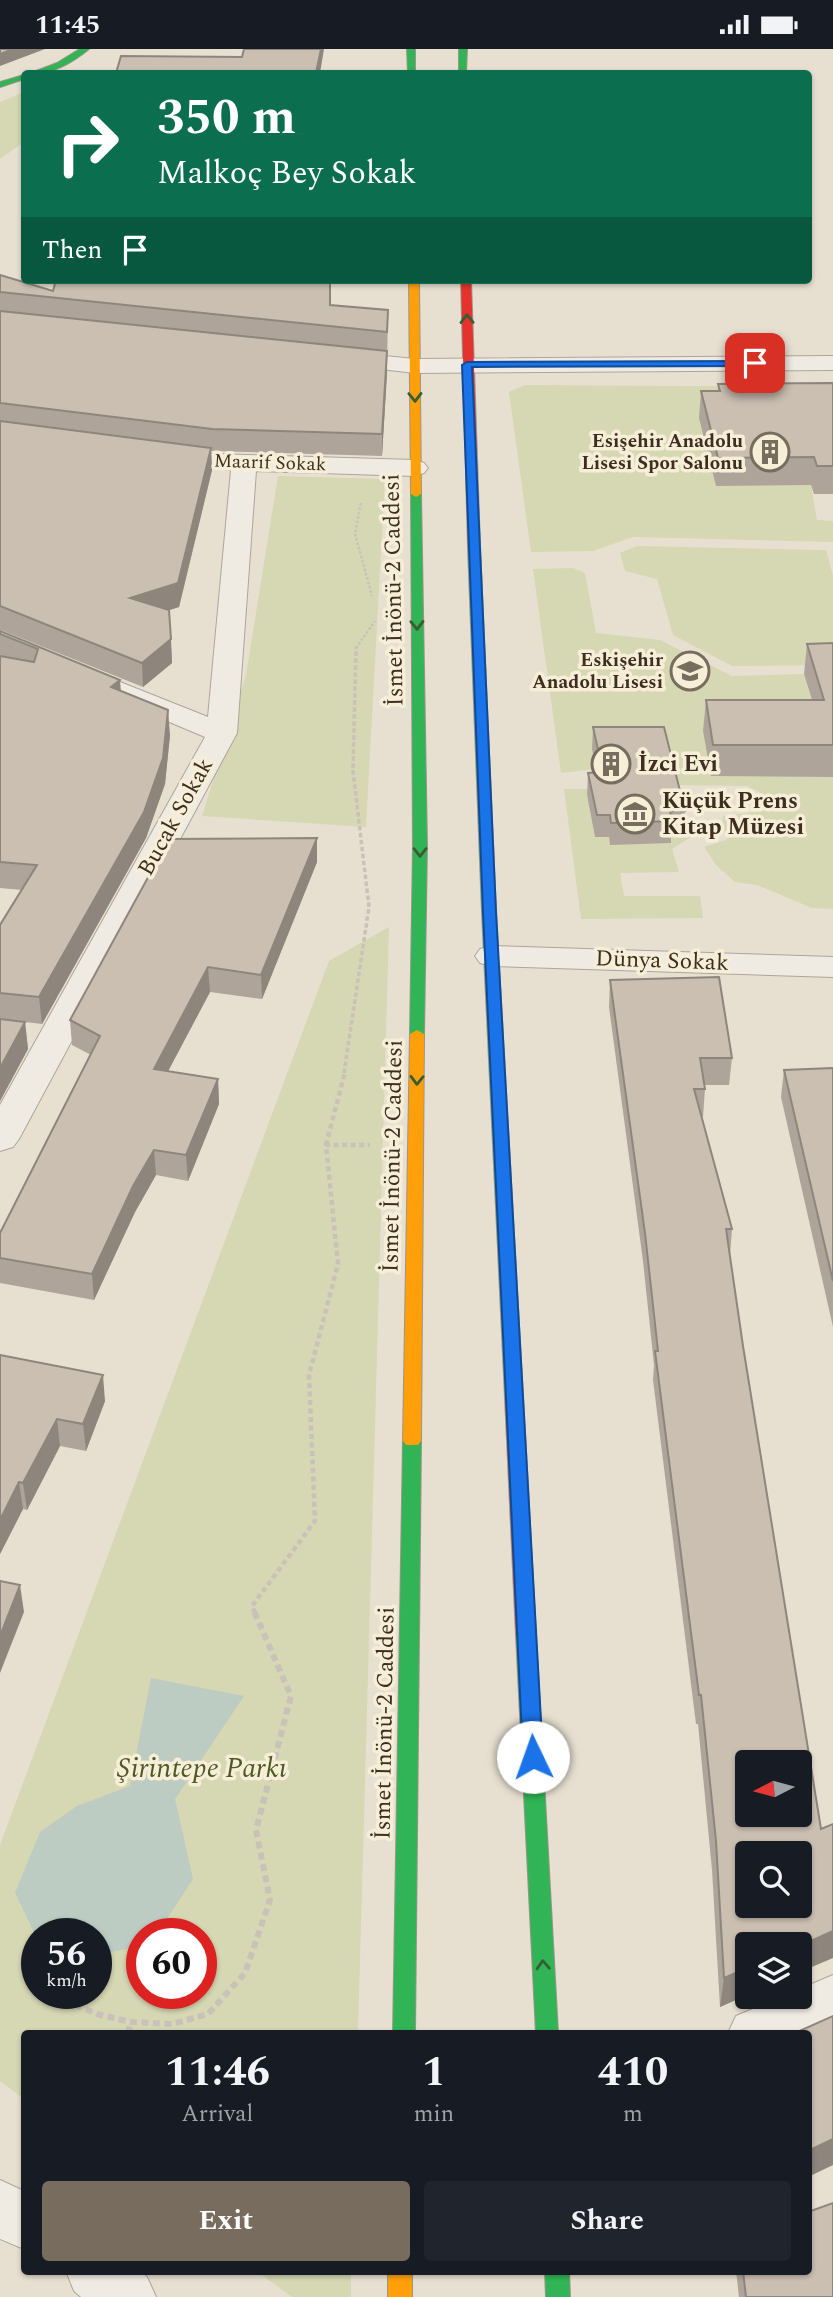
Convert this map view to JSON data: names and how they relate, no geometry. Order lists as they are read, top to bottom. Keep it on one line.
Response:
{"streets":{"main road":["İsmet İnönü-2 Caddesi"],"street":["Maarif Sokak","Bucak Sokak","Dünya Sokak"]},"crossings":[["Maarif Sokak","İsmet İnönü-2 Caddesi"],["Maarif Sokak","Bucak Sokak"]],"parks":["Şirintepe Parkı"],"places":{"building":["Esişehir Anadolu Lisesi Spor Salonu","İzci Evi"],"school or university":["Eskişehir Anadolu Lisesi"],"museum":["Küçük Prens Kitap Müzesi"]},"north":"left","page":{"status":"11:45","turn":["350 m","Malkoç Bey Sokak"],"then":"Then","speed":"56 km/h","limit":"60","eta":["11:46","Arrival","1","min","410","m"],"buttons":["Exit","Share"]}}
